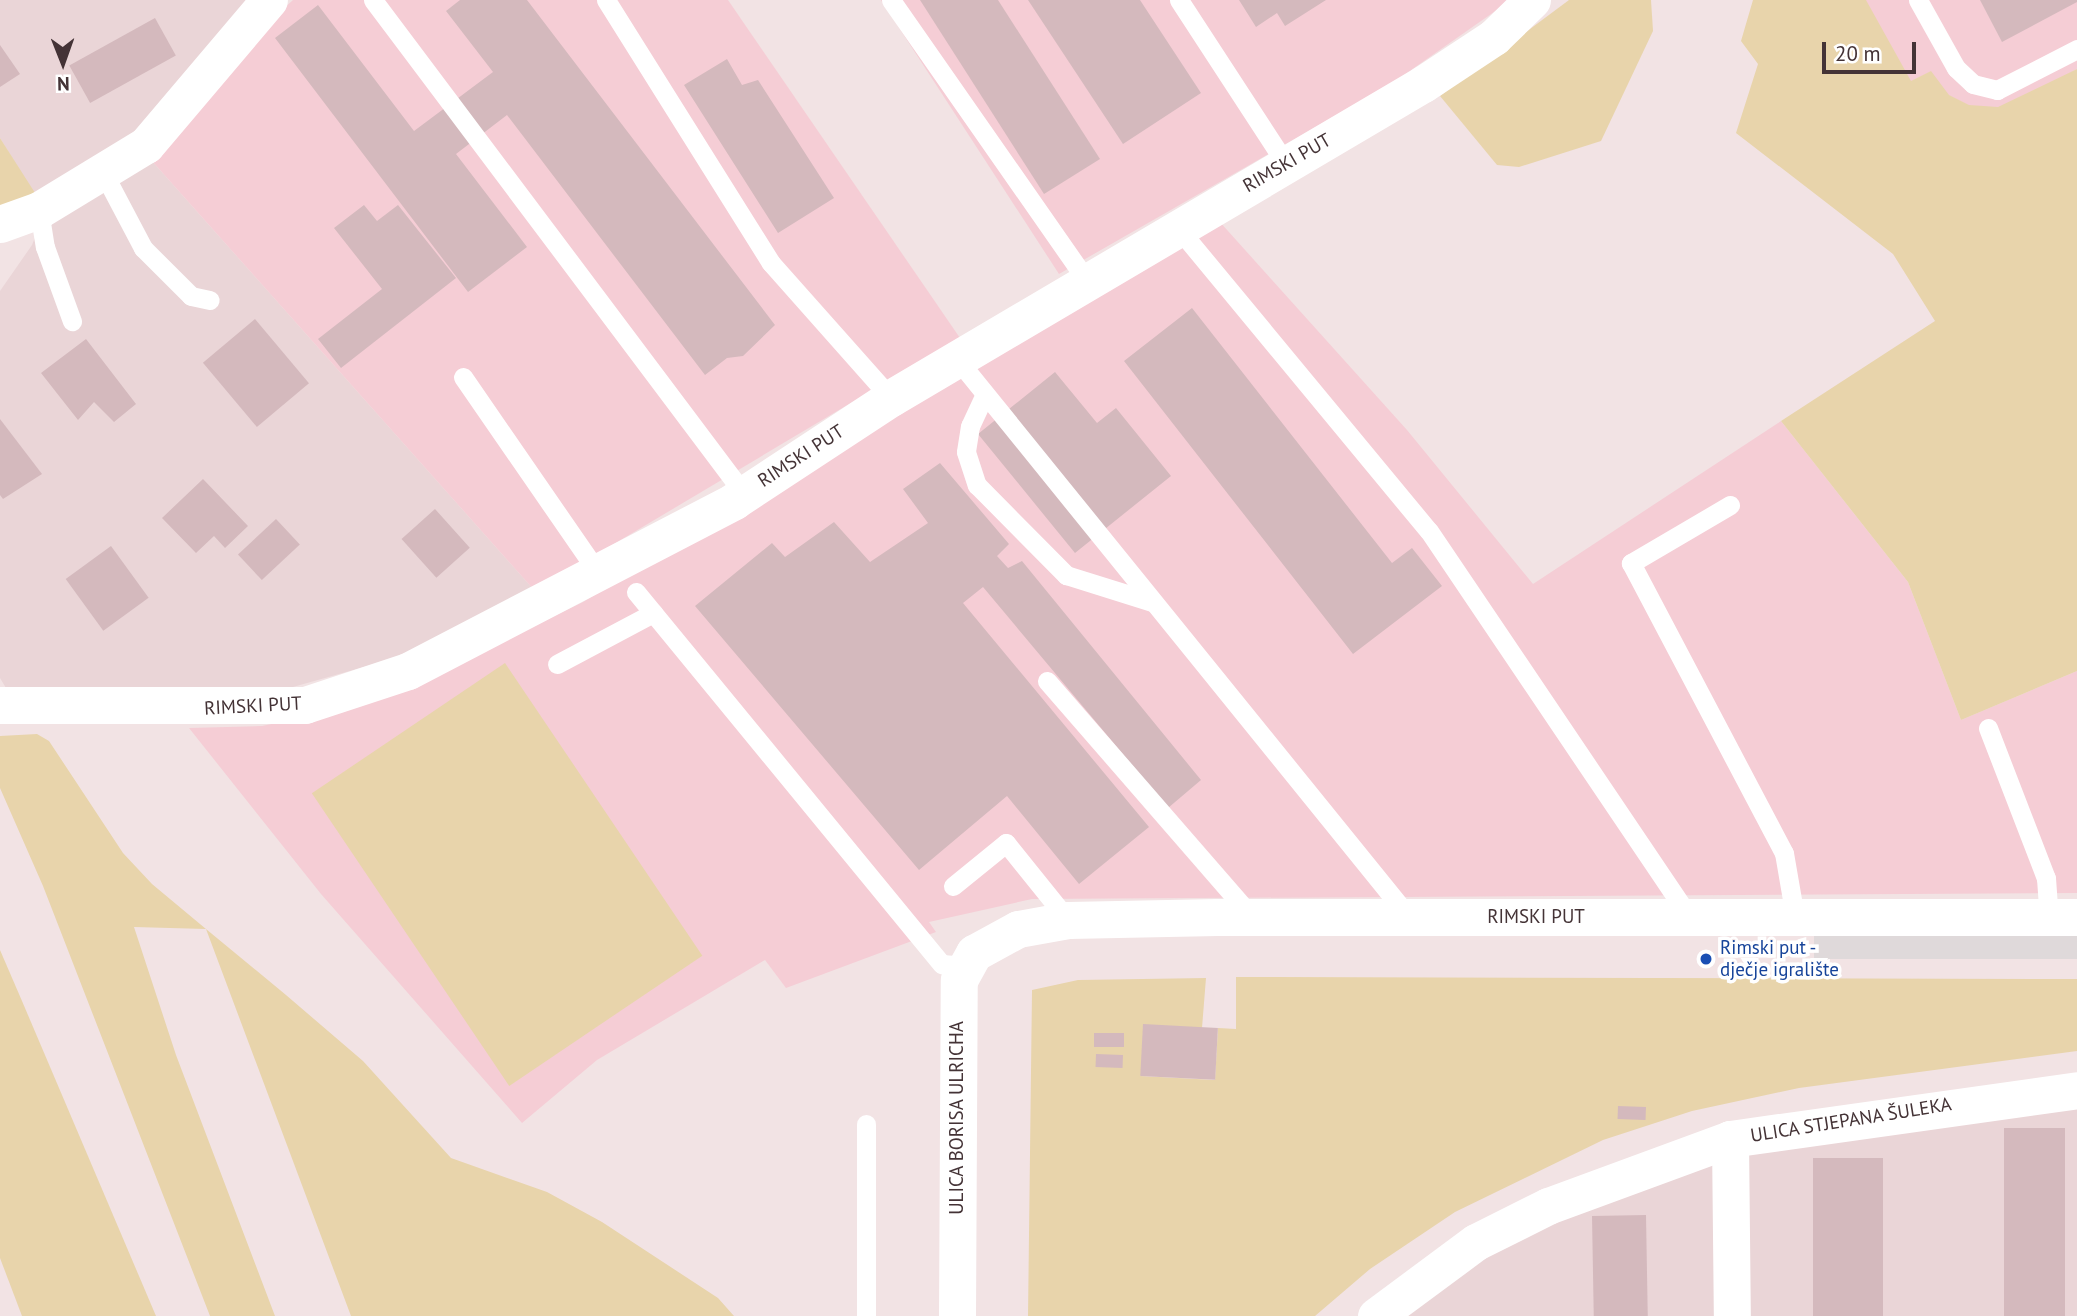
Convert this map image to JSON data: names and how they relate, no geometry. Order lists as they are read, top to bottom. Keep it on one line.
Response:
{"streets":{"street":["RIMSKI PUT","ULICA BORISA ULRICHA","ULICA STJEPANA ŠULEKA"]},"crossings":[["RIMSKI PUT","ULICA BORISA ULRICHA"]],"places":["Rimski put - dječje igralište"],"scale_bar":"20 m","north":"bottom"}
